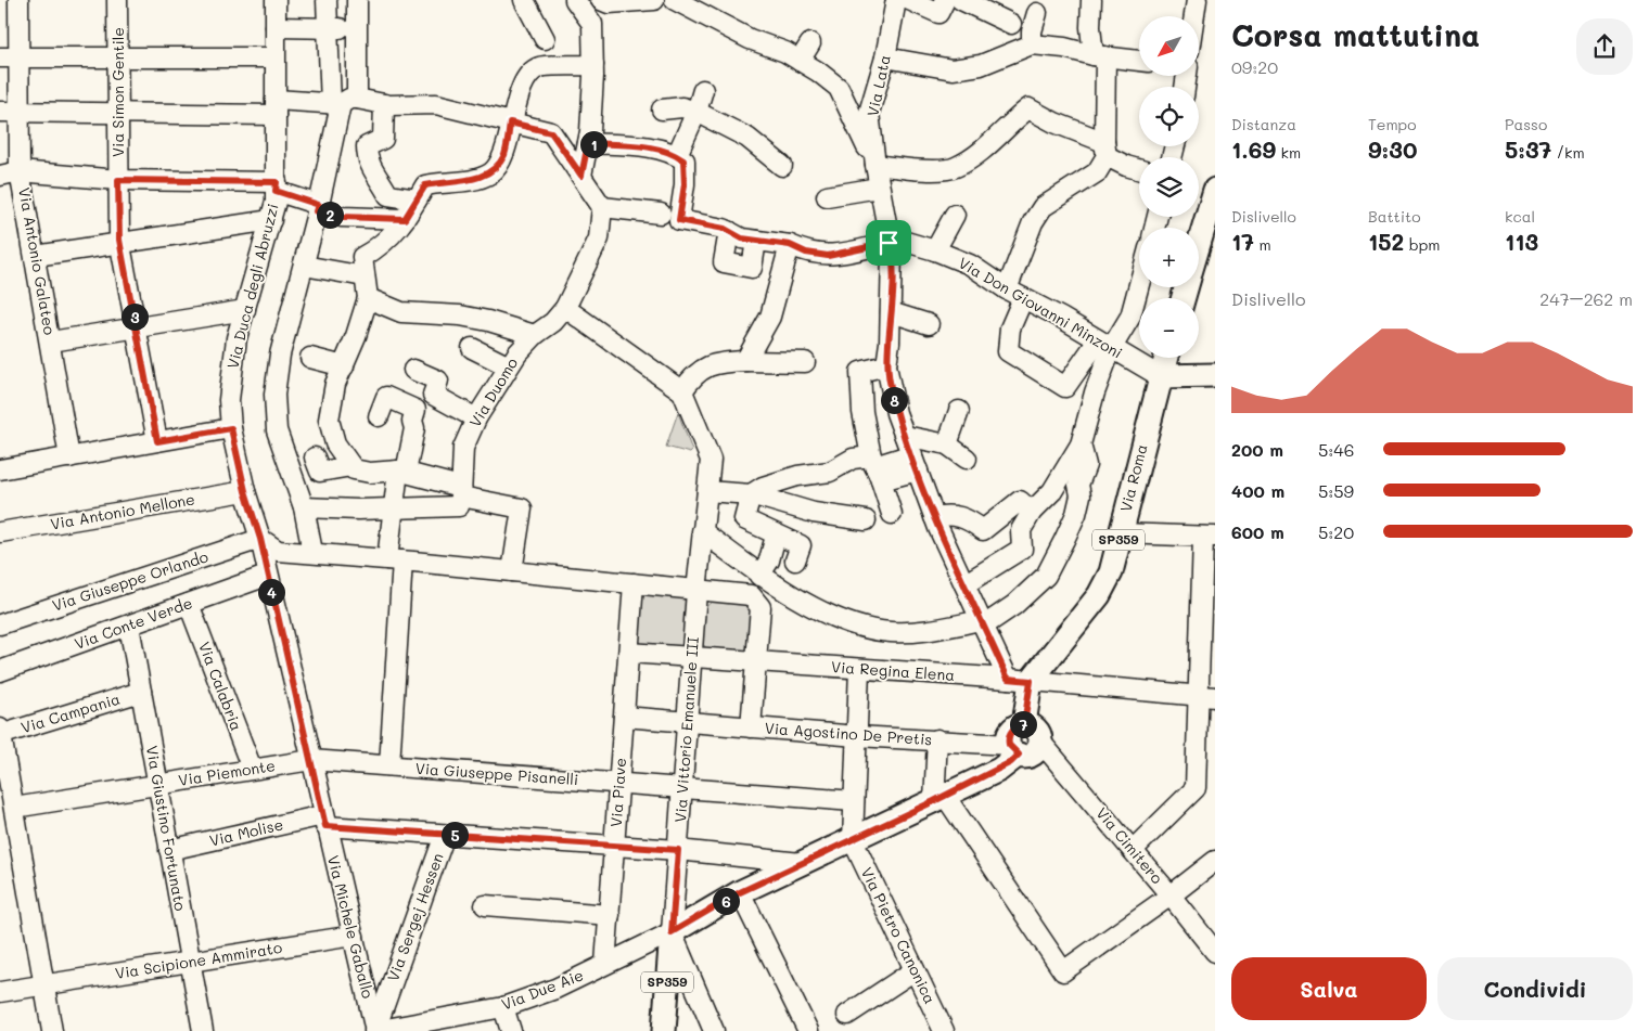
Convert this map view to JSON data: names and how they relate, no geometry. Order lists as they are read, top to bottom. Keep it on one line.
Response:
{"streets":{"main road":["Via Roma","SP359"],"street":["Via Lata","Via Simon Gentile","Via Antonio Galateo","Via Duca degli Abruzzi","Via Don Giovanni Minzoni","Via Duomo","Via Antonio Mellone","Via Giuseppe Orlando","Via Conte Verde","Via Regina Elena","Via Calabria","Via Campania","Via Vittorio Emanuele III","Via Agostino De Pretis","Via Piemonte","Via Giuseppe Pisanelli","Via Piave","Via Giustino Fortunato","Via Molise","Via Cimitero","Via Sergej Hessen","Via Michele Gaballo","Via Pietro Canonica","Via Scipione Ammirato","Via Due Aie"]},"crossings":[["Via Lata","Via Don Giovanni Minzoni"],["Via Lata","Via Roma"],["Via Lata","Via Regina Elena"],["Via Duca degli Abruzzi","Via Antonio Mellone"],["Via Duca degli Abruzzi","Via Giuseppe Orlando"],["Via Duca degli Abruzzi","Via Michele Gaballo"],["Via Don Giovanni Minzoni","Via Roma"],["Via Roma","Via Regina Elena"],["SP359","Via Vittorio Emanuele III"],["SP359","Via Due Aie"],["Via Giuseppe Orlando","Via Michele Gaballo"],["Via Conte Verde","Via Calabria"],["Via Conte Verde","Via Giustino Fortunato"],["Via Conte Verde","Via Michele Gaballo"],["Via Regina Elena","Via Vittorio Emanuele III"],["Via Regina Elena","Via Piave"],["Via Calabria","Via Piemonte"],["Via Campania","Via Giustino Fortunato"],["Via Vittorio Emanuele III","Via Agostino De Pretis"],["Via Vittorio Emanuele III","Via Giuseppe Pisanelli"],["Via Vittorio Emanuele III","Via Molise"],["Via Vittorio Emanuele III","Via Due Aie"],["Via Agostino De Pretis","Via Piave"],["Via Agostino De Pretis","Via Cimitero"],["Via Piemonte","Via Giuseppe Pisanelli"],["Via Piemonte","Via Giustino Fortunato"],["Via Piemonte","Via Michele Gaballo"],["Via Giuseppe Pisanelli","Via Piave"],["Via Giuseppe Pisanelli","Via Michele Gaballo"],["Via Piave","Via Molise"],["Via Piave","Via Due Aie"],["Via Giustino Fortunato","Via Molise"],["Via Giustino Fortunato","Via Scipione Ammirato"],["Via Molise","Via Sergej Hessen"],["Via Molise","Via Michele Gaballo"],["Via Sergej Hessen","Via Michele Gaballo"],["Via Sergej Hessen","Via Due Aie"],["Via Michele Gaballo","Via Scipione Ammirato"],["Via Michele Gaballo","Via Due Aie"]],"north":"bottom left","page":{"heading":["Corsa mattutina","09:20"],"map_buttons":["+","−"],"stats":[["Distanza","1.69 km"],["Tempo","9:30"],["Passo","5:37 /km"],["Dislivello","17 m"],["Battito","152 bpm"],["kcal","113"]],"pins":["1","2","3","8","4","7","5","6"],"chart":["Dislivello","247–262 m"],"list":[{"name":"200 m","note":"5:46"},{"name":"400 m","note":"5:59"},{"name":"600 m","note":"5:20"}],"buttons":["Salva","Condividi"]}}
